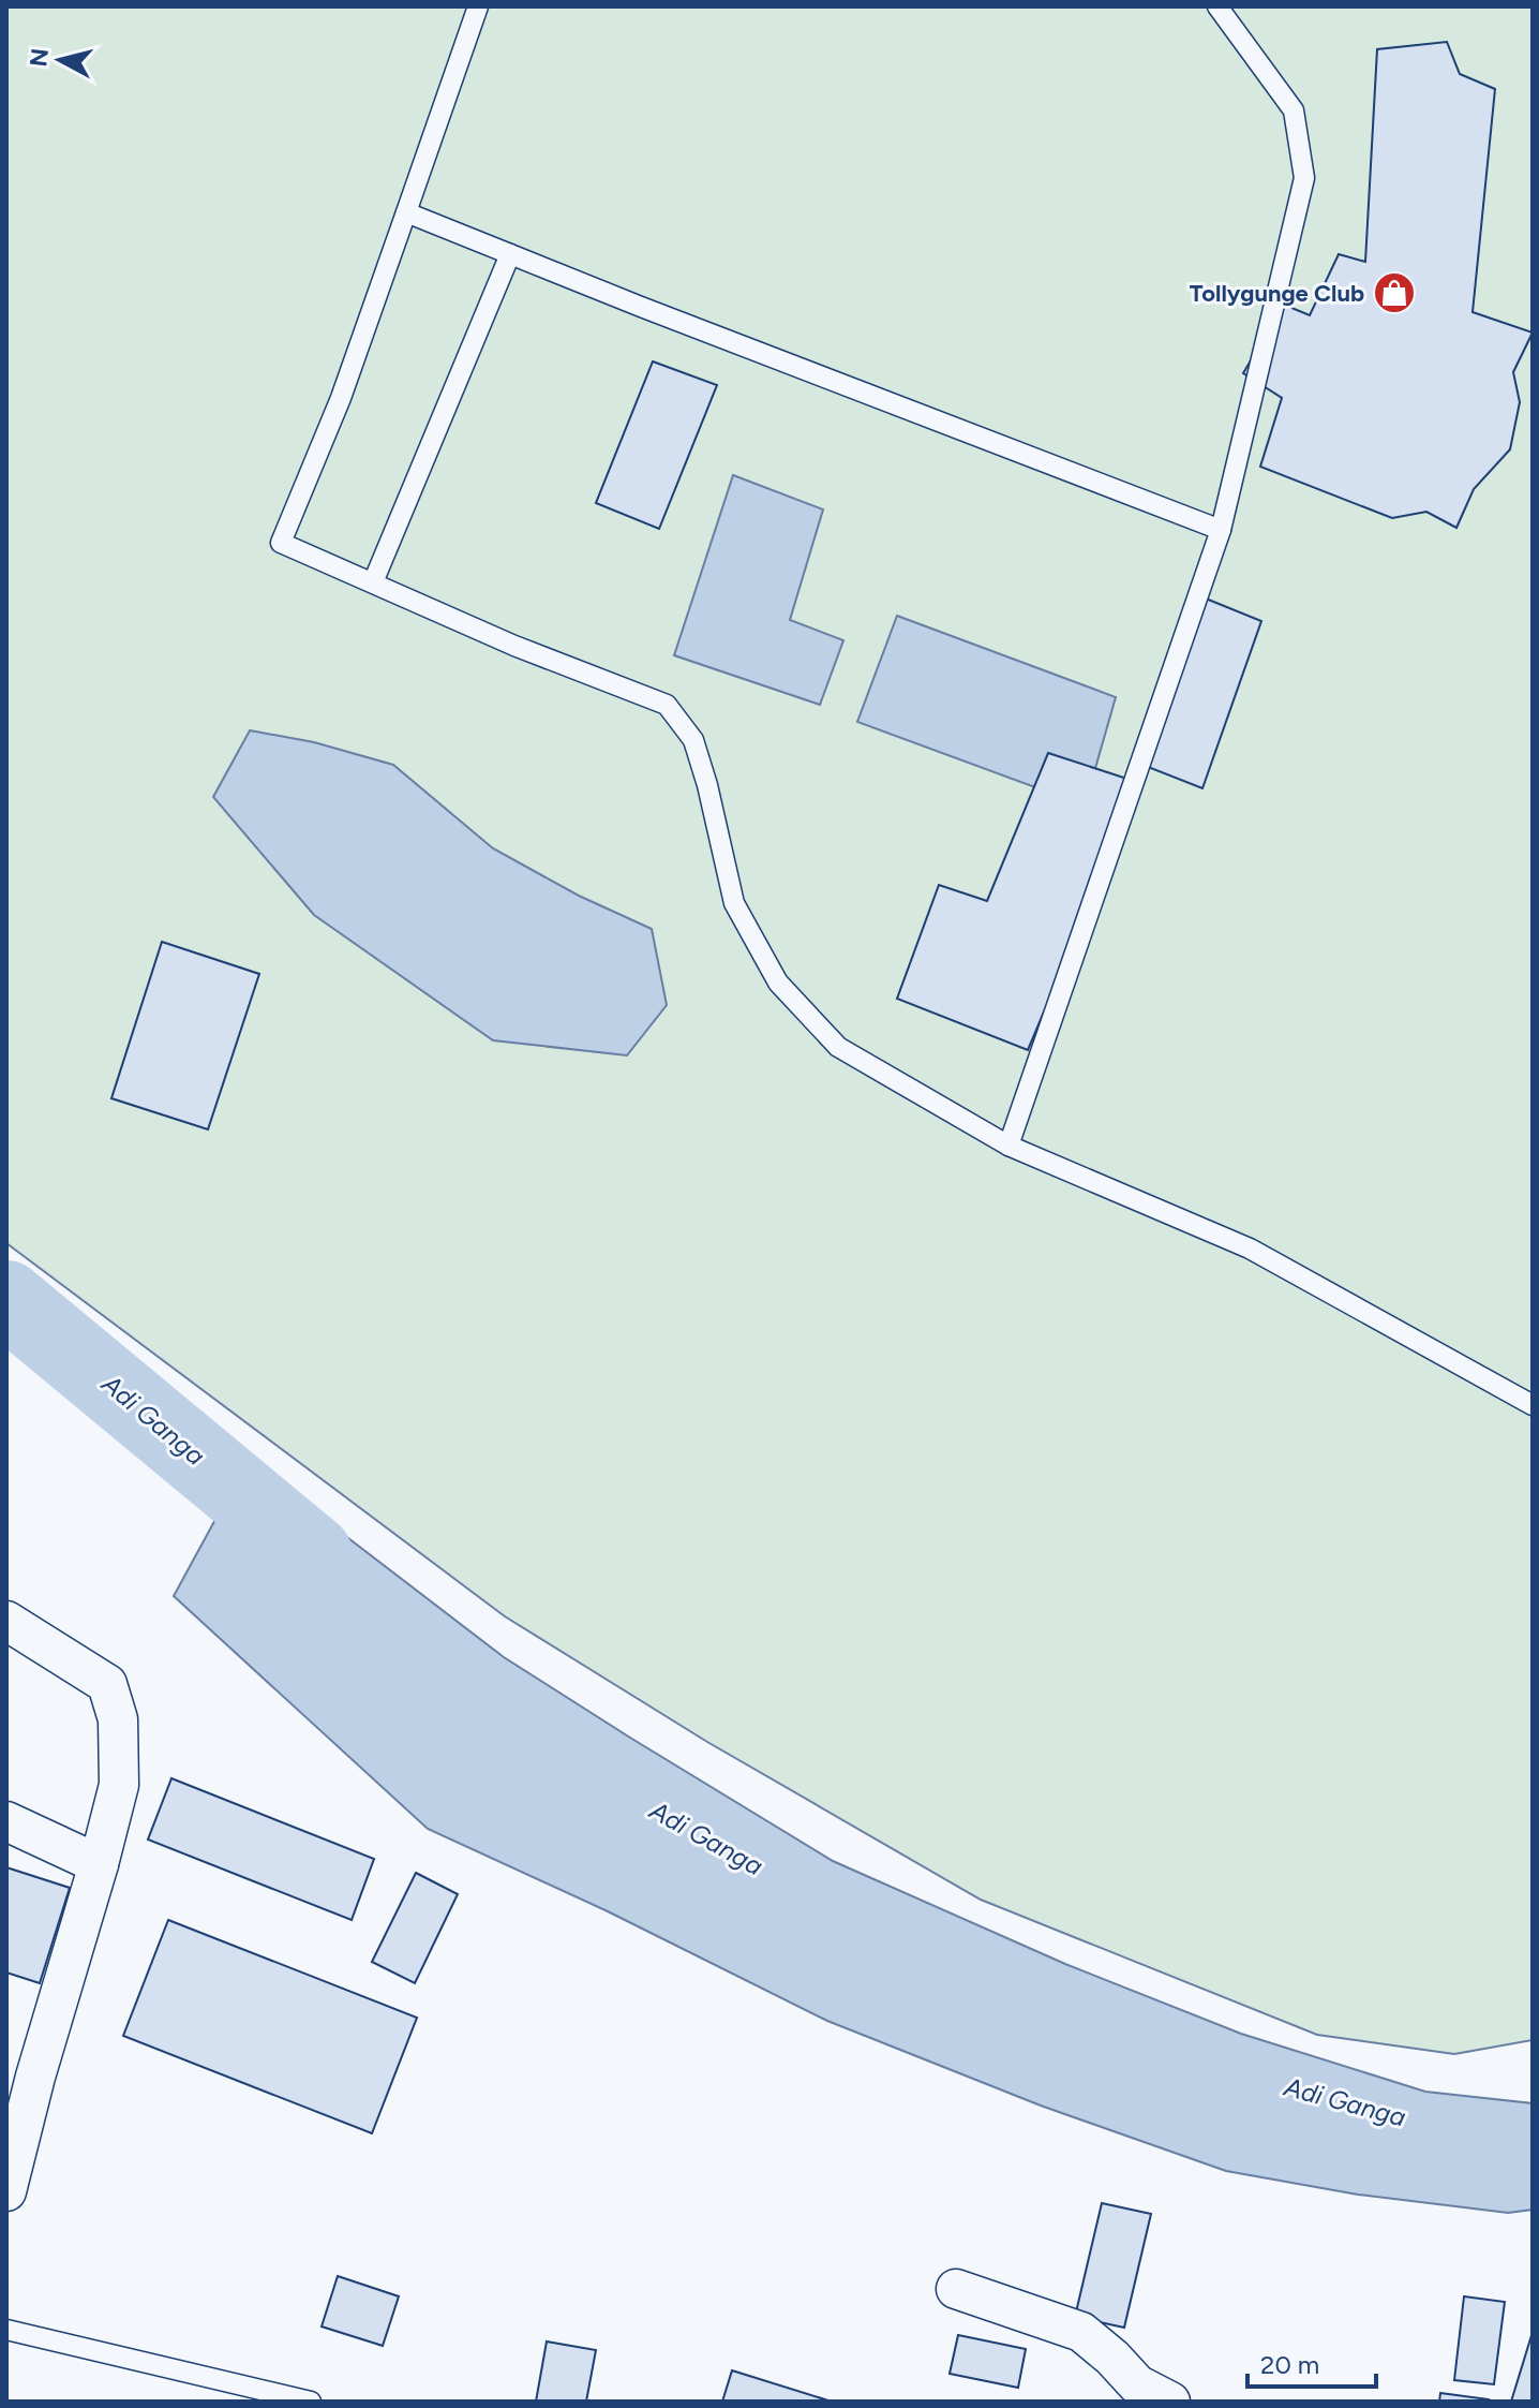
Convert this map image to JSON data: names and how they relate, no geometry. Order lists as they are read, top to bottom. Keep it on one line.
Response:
{"water":["Adi Ganga"],"places":{"shop":["Tollygunge Club"]},"scale_bar":"20 m","north":"left"}
